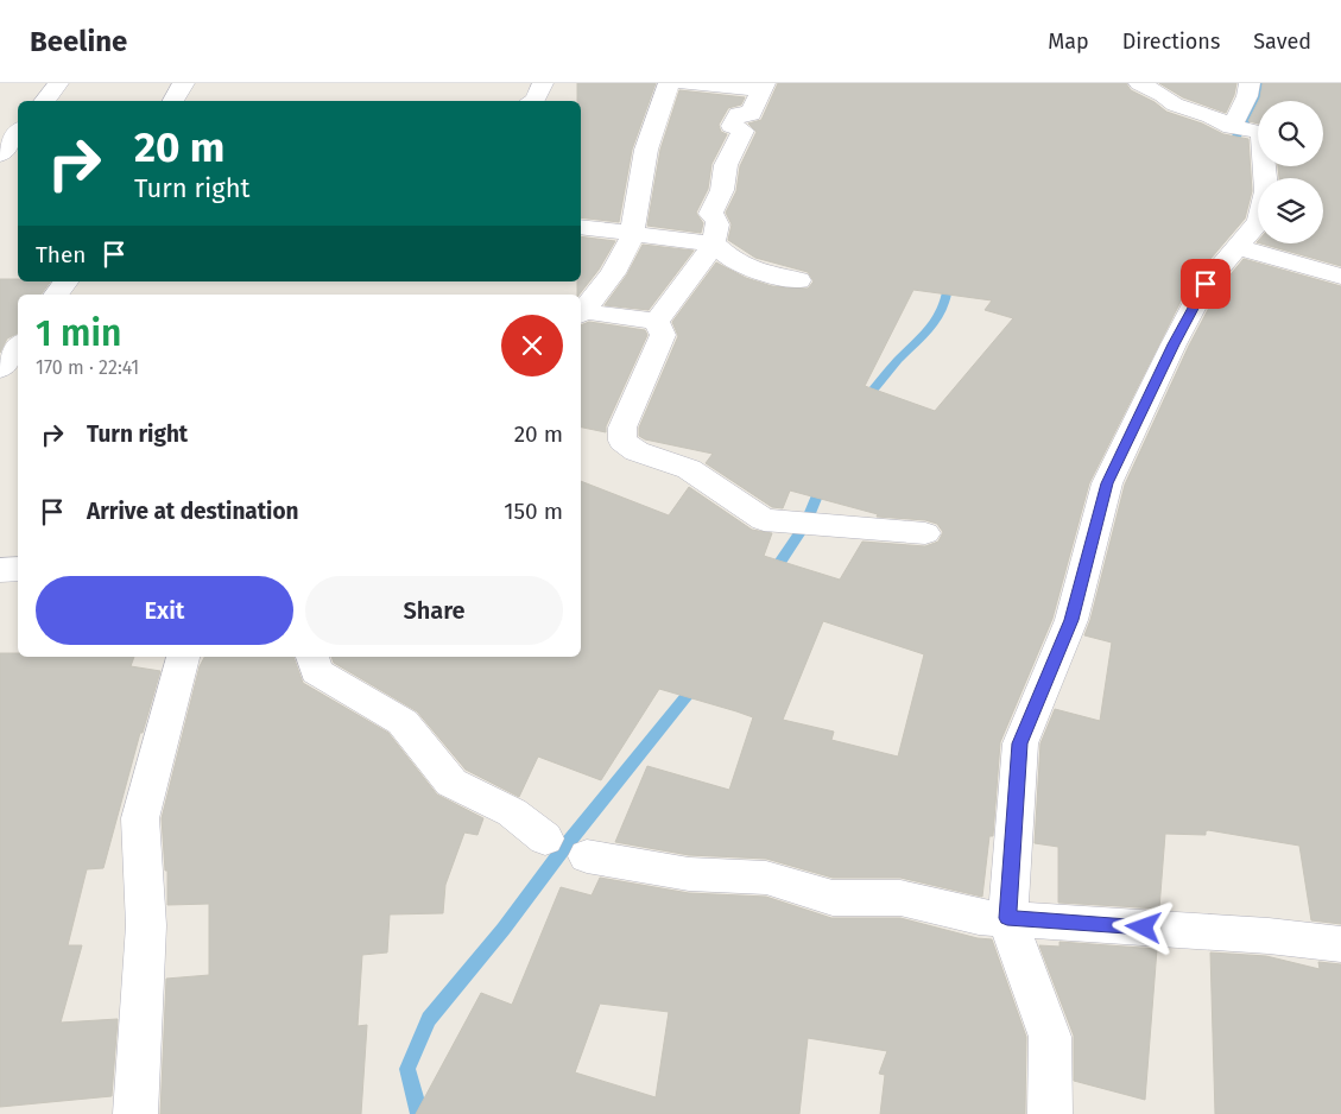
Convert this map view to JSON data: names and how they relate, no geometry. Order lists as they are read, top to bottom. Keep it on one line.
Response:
{"page":{"header":"Beeline","nav":["Map","Directions","Saved"],"turn":["20 m","Turn right"],"then":"Then","heading":["1 min","170 m · 22:41"],"list":[{"name":"Turn right","value":"20 m"},{"name":"Arrive at destination","value":"150 m"}],"buttons":["Exit","Share"]}}
